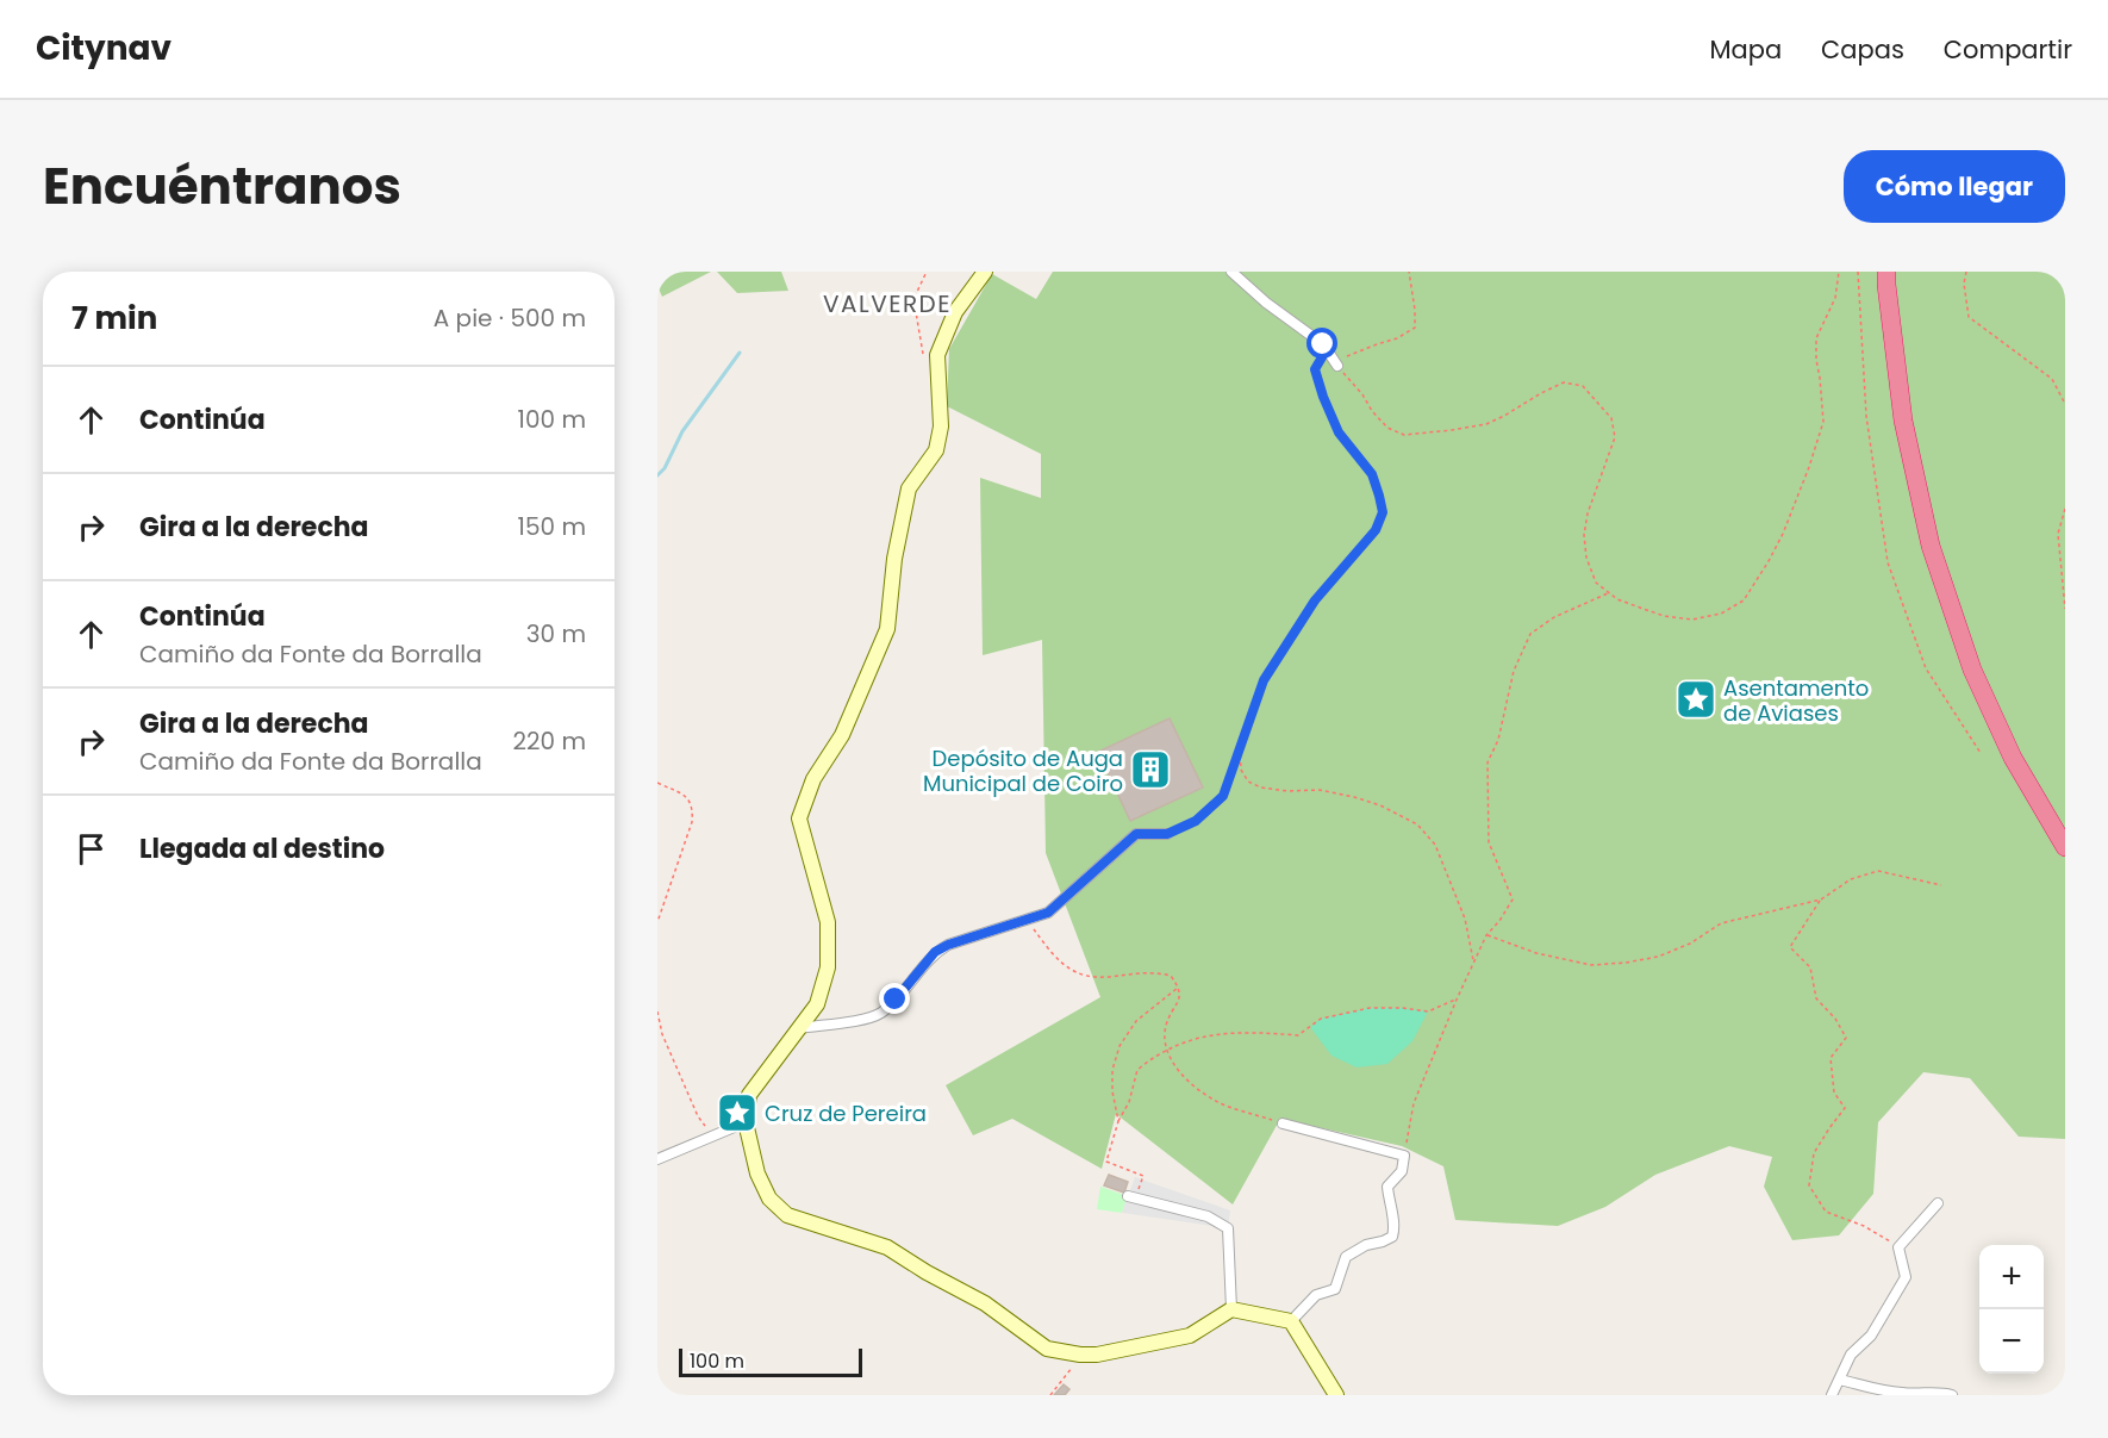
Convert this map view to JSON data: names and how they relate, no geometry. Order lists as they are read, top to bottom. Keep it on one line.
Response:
{"districts":["VALVERDE"],"places":{"place":["Asentamento de Aviases","Cruz de Pereira"],"building":["Depósito de Auga Municipal de Coiro"]},"scale_bar":"100 m","page":{"header":"Citynav","nav":["Mapa","Capas","Compartir"],"title":"Encuéntranos","buttons":"Cómo llegar","heading":["7 min","A pie · 500 m"],"list":[["Continúa","100 m"],["Gira a la derecha","150 m"],["Continúa","Camiño da Fonte da Borralla","30 m"],["Gira a la derecha","Camiño da Fonte da Borralla","220 m"],"Llegada al destino"],"map_buttons":["+","−"],"scale":"100 m"}}
